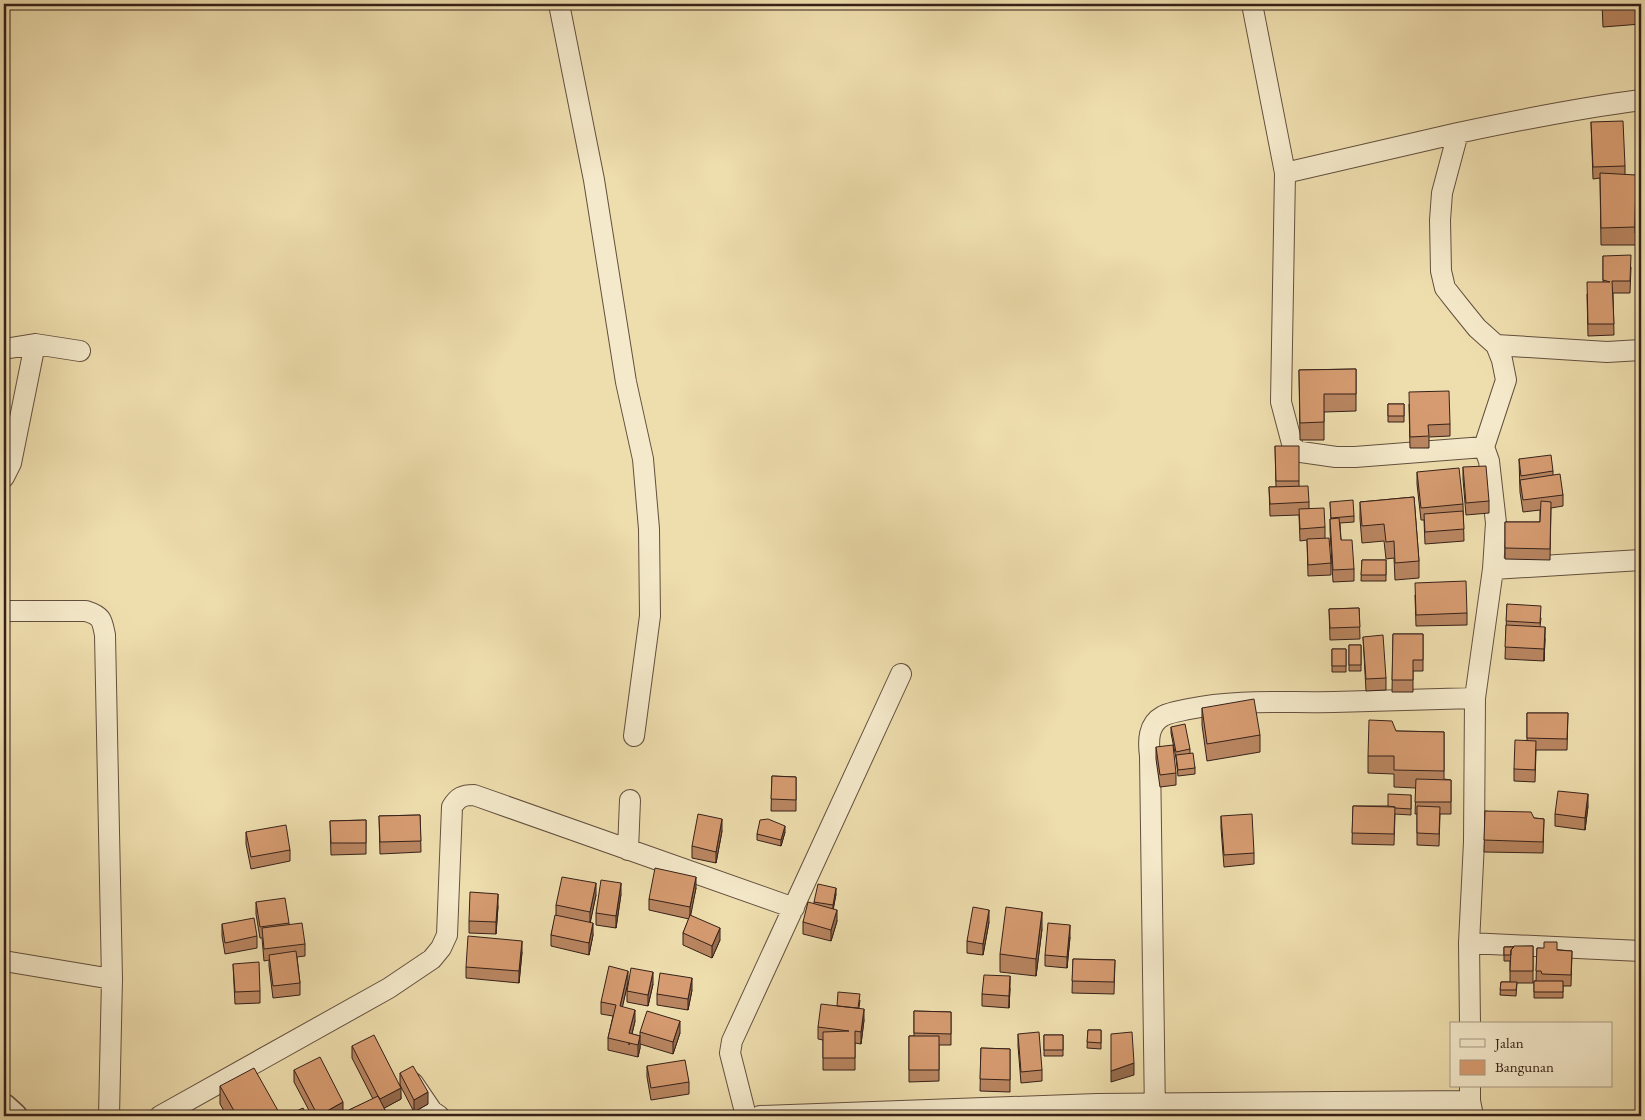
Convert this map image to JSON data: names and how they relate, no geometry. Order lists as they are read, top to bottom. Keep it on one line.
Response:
{"legend":["Jalan","Bangunan"]}
